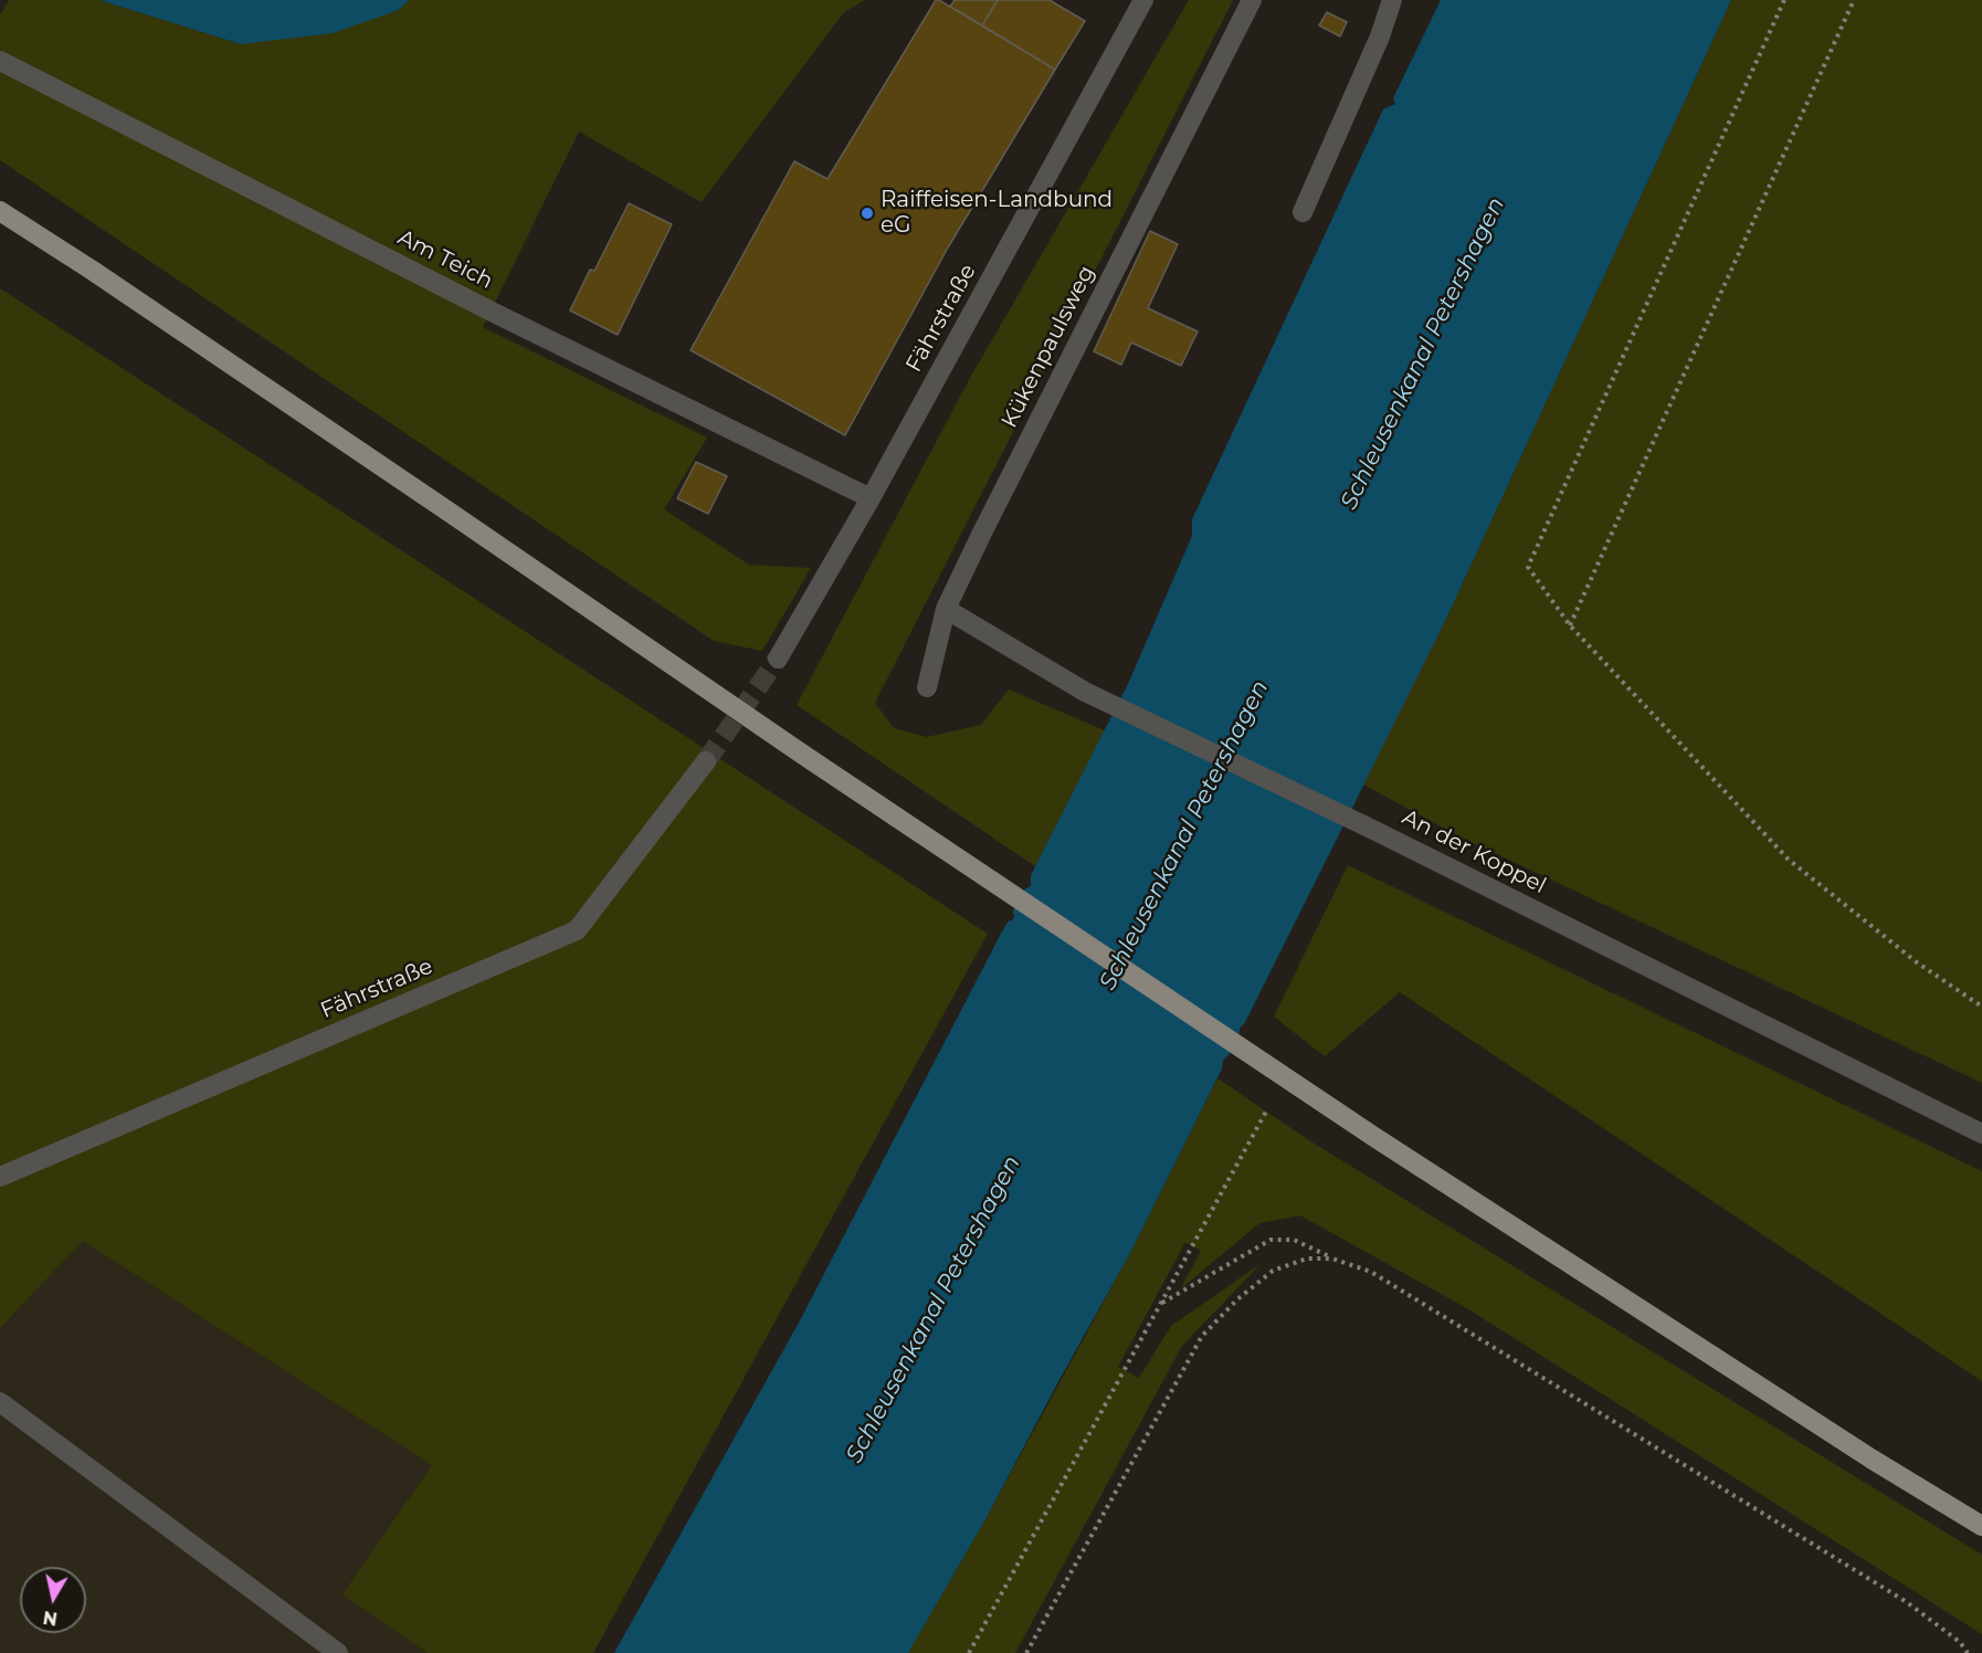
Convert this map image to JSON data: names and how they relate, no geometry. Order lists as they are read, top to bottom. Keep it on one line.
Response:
{"streets":{"street":["Am Teich","Fährstraße","Kükenpaulsweg","An der Koppel"]},"crossings":[["Am Teich","Fährstraße"],["Kükenpaulsweg","An der Koppel"]],"water":["Schleusenkanal Petershagen"],"places":["Raiffeisen-Landbund eG"],"north":"bottom"}
